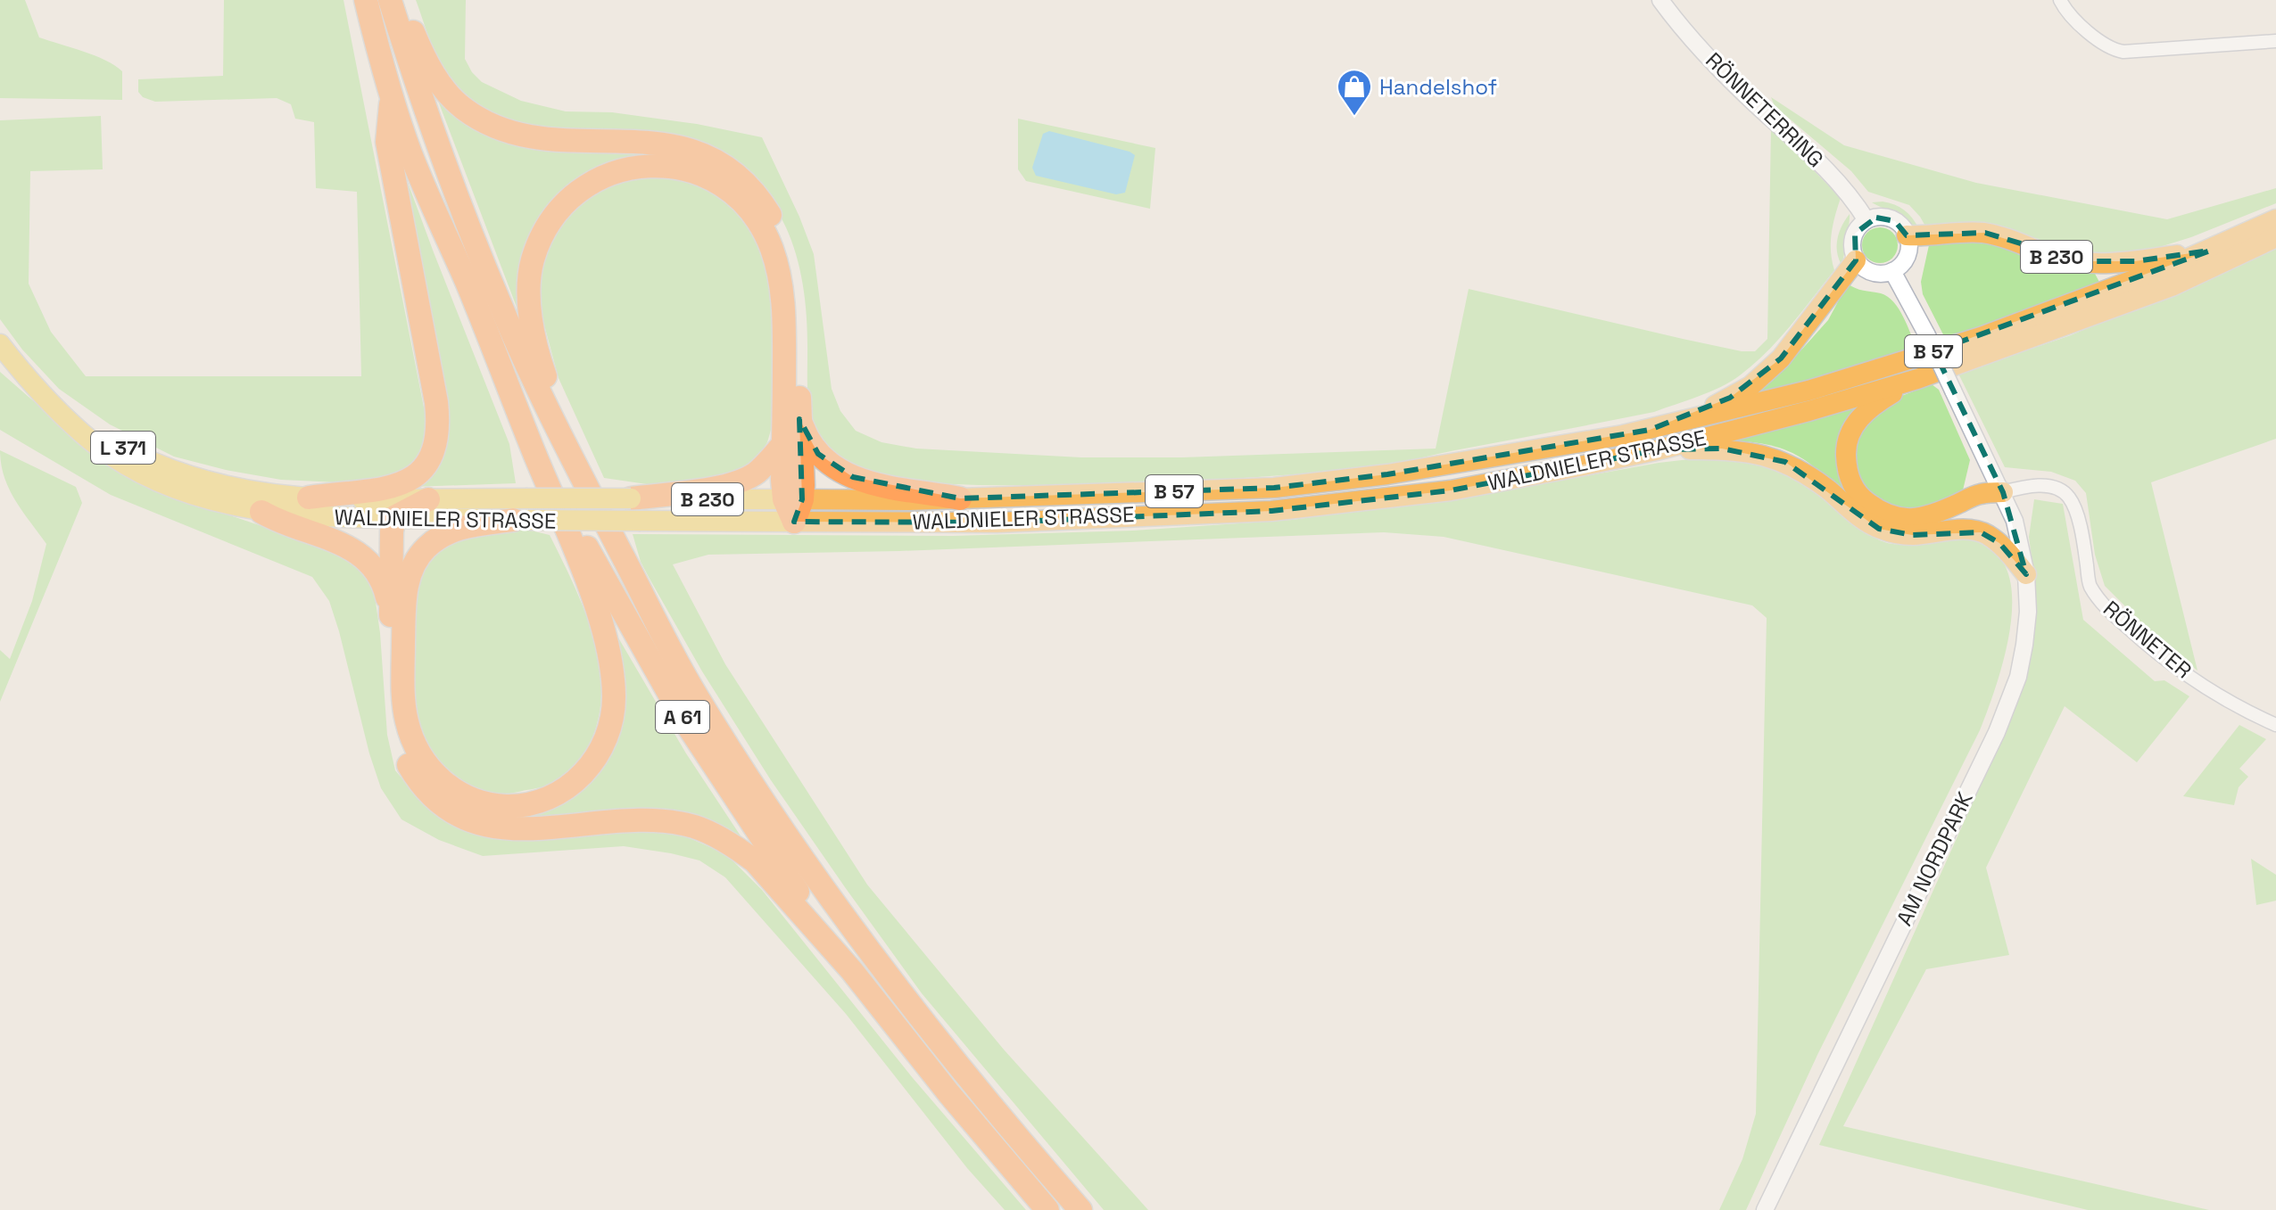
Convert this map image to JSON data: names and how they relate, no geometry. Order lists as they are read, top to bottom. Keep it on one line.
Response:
{"streets":{"highway":["B 230","B 57","WALDNIELER STRASSE","A 61"],"main road":["L 371"],"street":["RÖNNETERRING","RÖNNETER","AM NORDPARK"]},"crossings":[["RÖNNETERRING","B 230"],["B 230","WALDNIELER STRASSE"],["RÖNNETER","AM NORDPARK"]],"places":{"shop":["Handelshof"]}}
